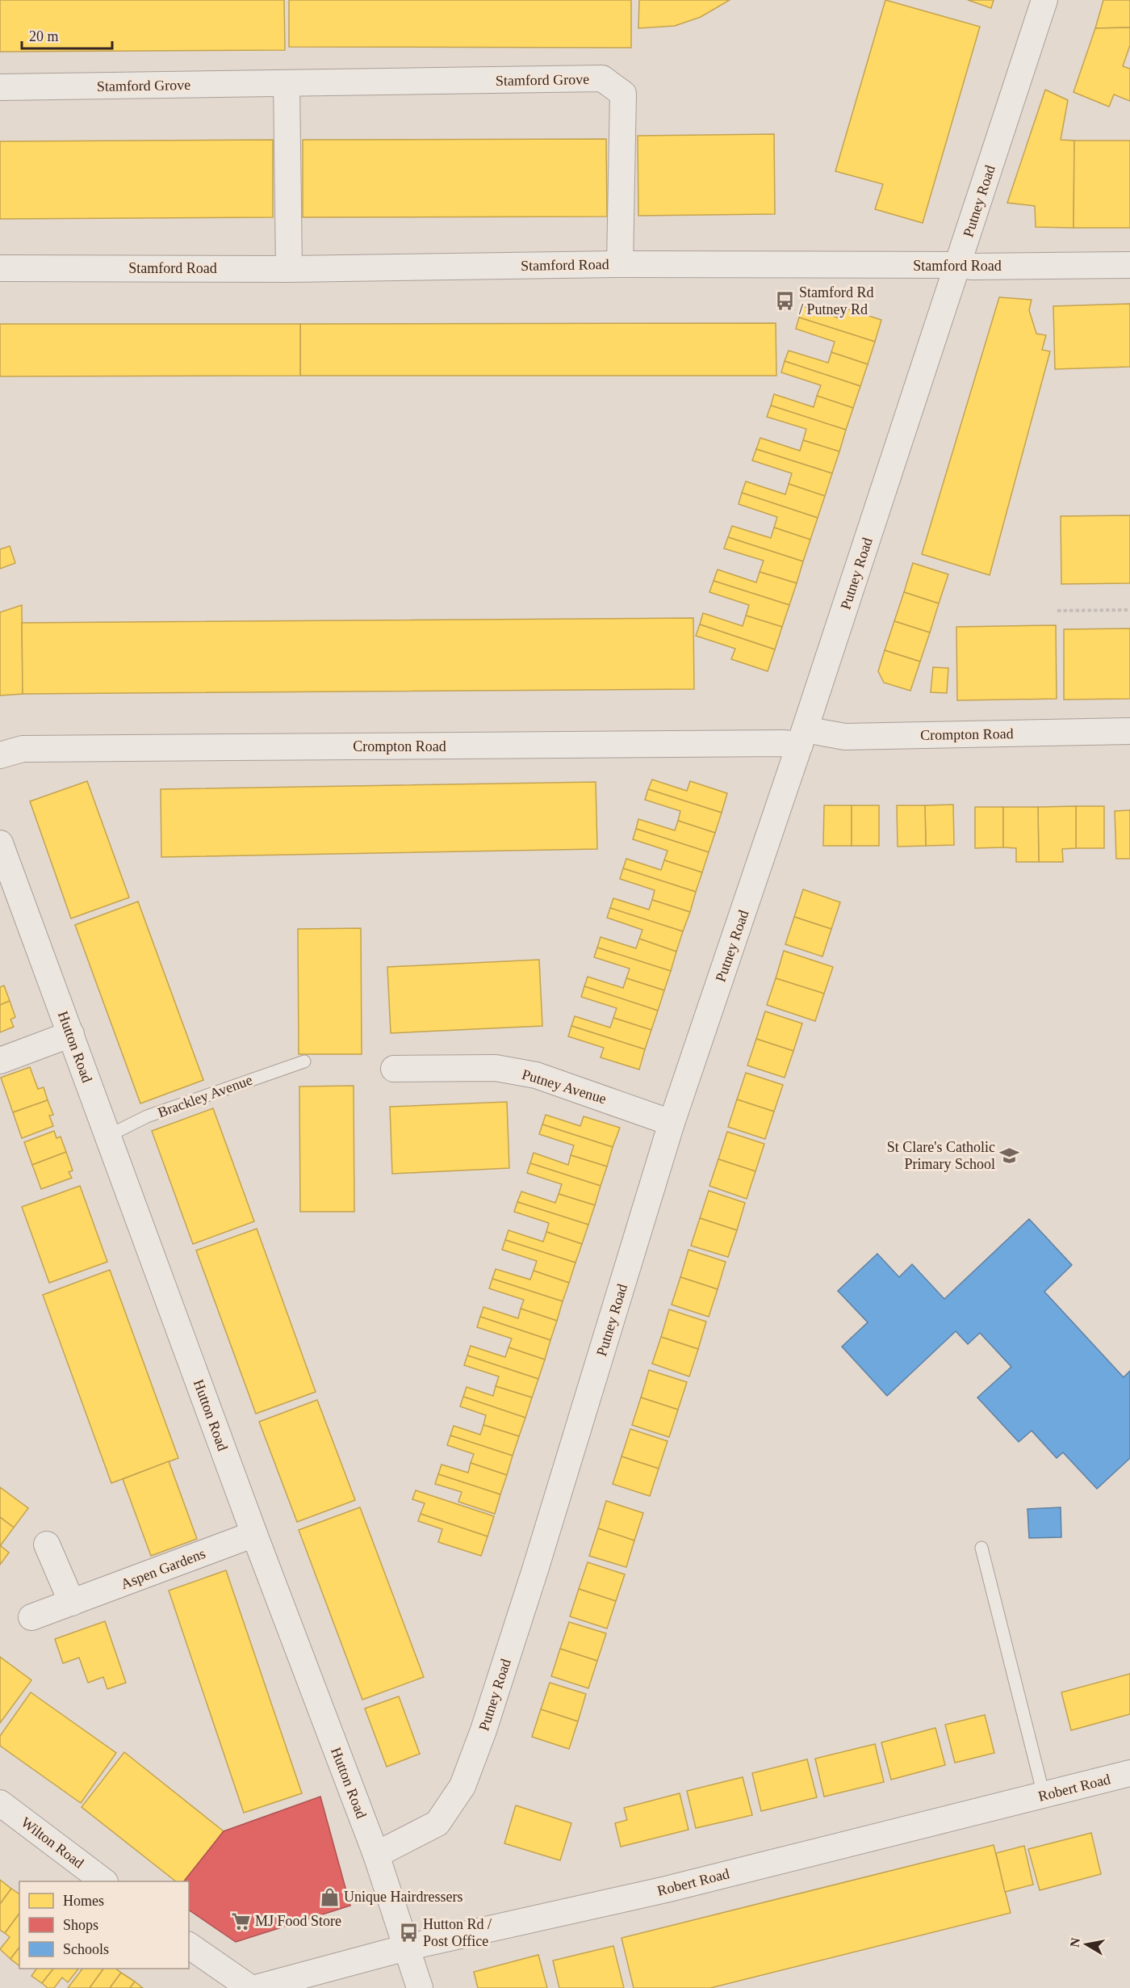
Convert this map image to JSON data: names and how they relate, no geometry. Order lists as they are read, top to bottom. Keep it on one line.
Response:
{"streets":{"street":["Stamford Grove","Putney Road","Stamford Road","Crompton Road","Hutton Road","Putney Avenue","Aspen Gardens","Robert Road","Wilton Road"],"lane":["Brackley Avenue"]},"crossings":[["Stamford Grove","Stamford Road"],["Putney Road","Stamford Road"],["Putney Road","Crompton Road"],["Putney Road","Hutton Road"],["Putney Road","Putney Avenue"],["Hutton Road","Brackley Avenue"],["Hutton Road","Aspen Gardens"],["Hutton Road","Robert Road"]],"places":{"bus stop":["Stamford Rd / Putney Rd","Hutton Rd / Post Office"],"school or university":["St Clare's Catholic Primary School"],"shop":["Unique Hairdressers"],"supermarket":["MJ Food Store"]},"legend":["Homes","Shops","Schools"],"scale_bar":"20 m","north":"left"}
